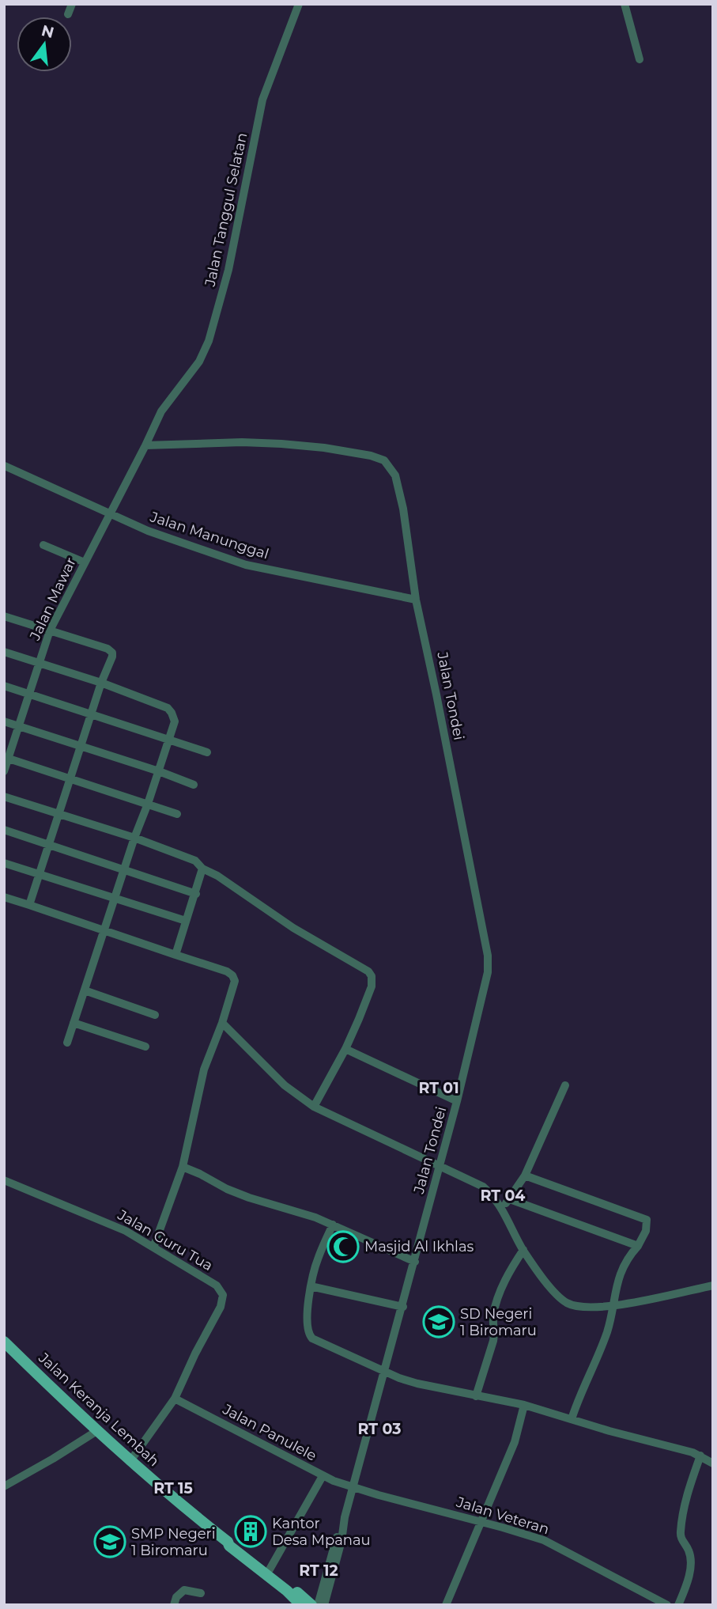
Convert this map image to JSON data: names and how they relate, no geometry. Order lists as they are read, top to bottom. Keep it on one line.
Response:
{"streets":{"main road":["Jalan Keranja Lembah"],"street":["Jalan Tanggul Selatan","Jalan Manunggal","Jalan Mawar","Jalan Tondei","Jalan Guru Tua","Jalan Panulele","Jalan Veteran"]},"crossings":[["Jalan Tanggul Selatan","Jalan Mawar"],["Jalan Tanggul Selatan","Jalan Tondei"],["Jalan Manunggal","Jalan Mawar"],["Jalan Manunggal","Jalan Tondei"],["Jalan Mawar","Jalan Tondei"],["Jalan Tondei","Jalan Panulele"],["Jalan Tondei","Jalan Veteran"],["Jalan Guru Tua","Jalan Keranja Lembah"],["Jalan Guru Tua","Jalan Panulele"],["Jalan Panulele","Jalan Veteran"]],"districts":["RT 01","RT 04","RT 03","RT 15","RT 12"],"places":{"mosque":["Masjid Al Ikhlas"],"school or university":["SD Negeri 1 Biromaru","SMP Negeri 1 Biromaru"],"building":["Kantor Desa Mpanau"]},"north":"top"}
